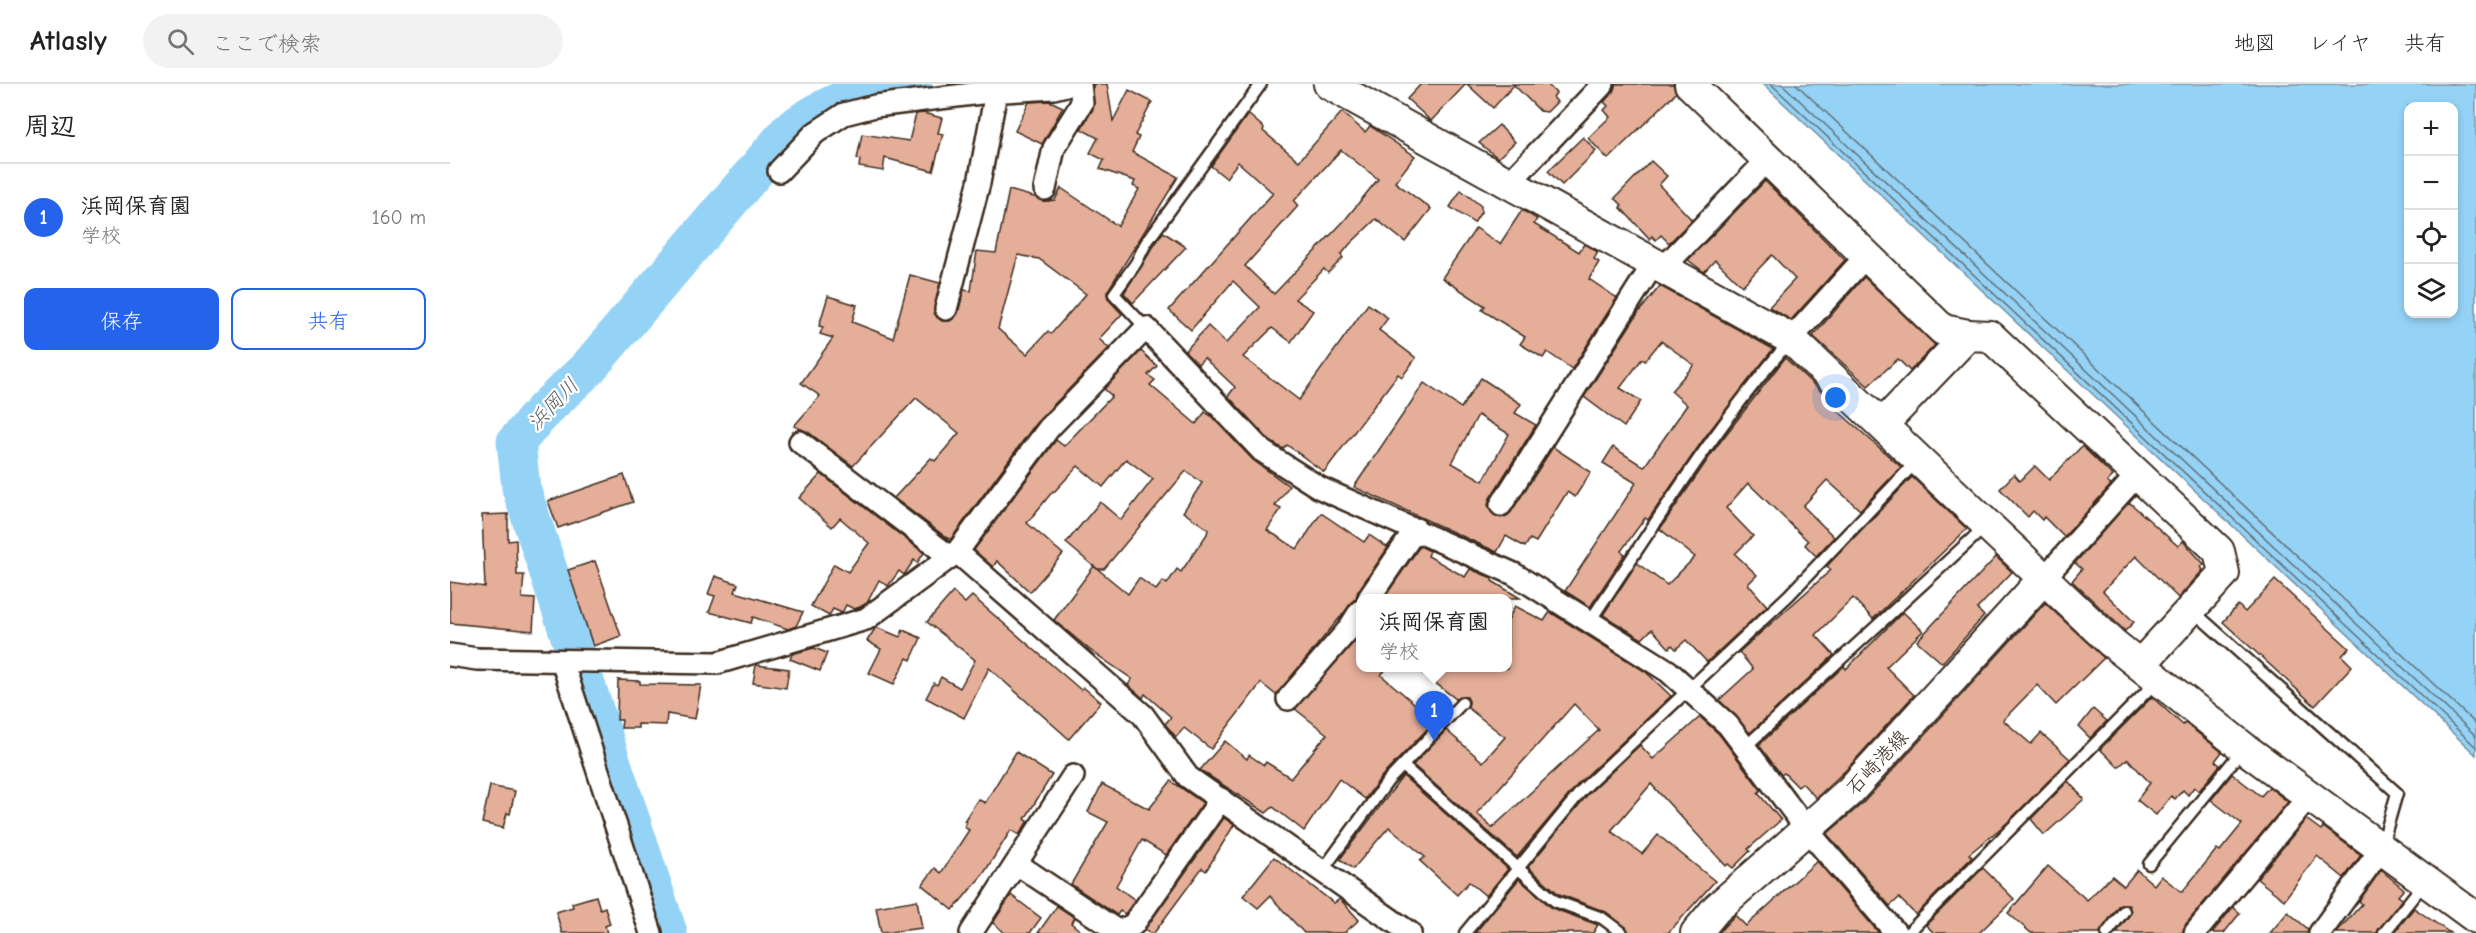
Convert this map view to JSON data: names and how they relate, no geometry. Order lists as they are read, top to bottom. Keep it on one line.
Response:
{"streets":{"street":["石崎港線"]},"water":["浜岡川"],"page":{"header":"Atlasly","search":"ここで検索","nav":["地図","レイヤ","共有"],"heading":"周辺","map_buttons":["+","−"],"list":[{"mark":"1","name":"浜岡保育園","note":"学校","value":"160 m"}],"buttons":["保存","共有"],"popup":["浜岡保育園","学校"],"pins":"1"}}
